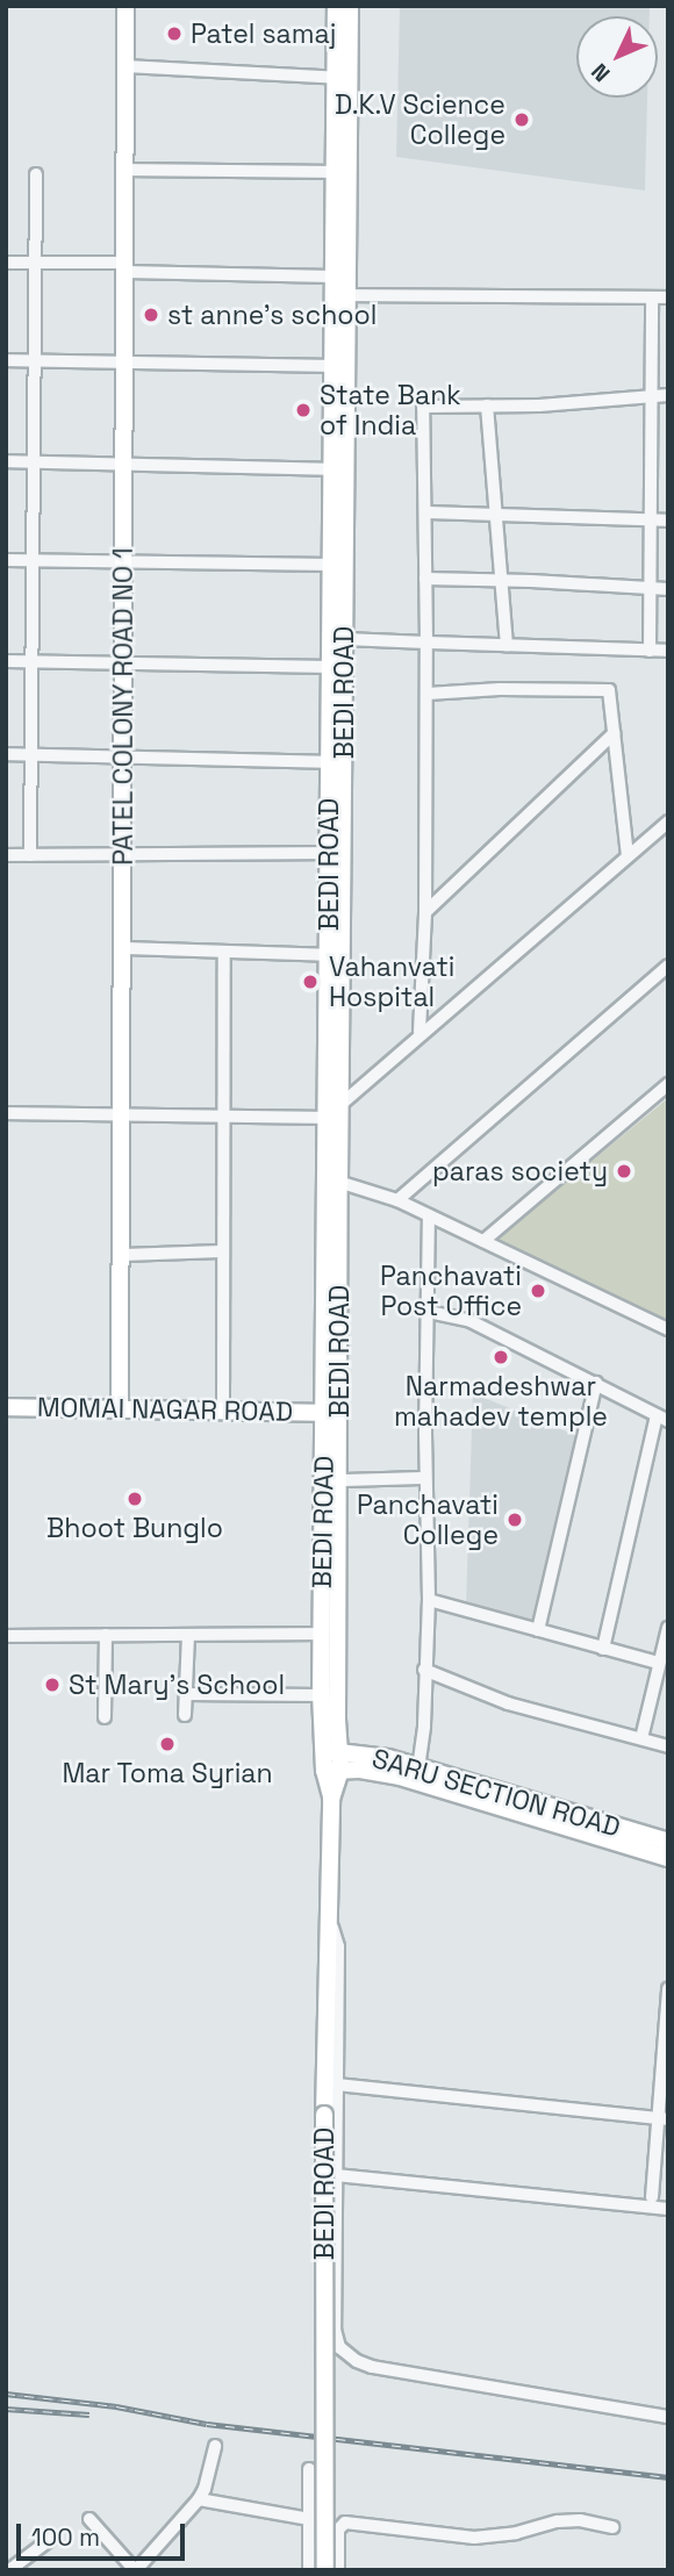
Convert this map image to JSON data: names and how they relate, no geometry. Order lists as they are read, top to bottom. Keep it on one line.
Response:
{"streets":{"main road":["BEDI ROAD","PATEL COLONY ROAD NO 1","MOMAI NAGAR ROAD","SARU SECTION ROAD"]},"crossings":[["BEDI ROAD","MOMAI NAGAR ROAD"],["BEDI ROAD","SARU SECTION ROAD"],["PATEL COLONY ROAD NO 1","MOMAI NAGAR ROAD"]],"places":["Patel samaj","D.K.V Science College","st anne's school","State Bank of India","Vahanvati Hospital","paras society","Panchavati Post Office","Narmadeshwar mahadev temple","Bhoot Bunglo","Panchavati College","St Mary's School","Mar Toma Syrian"],"scale_bar":"100 m","north":"bottom left"}
